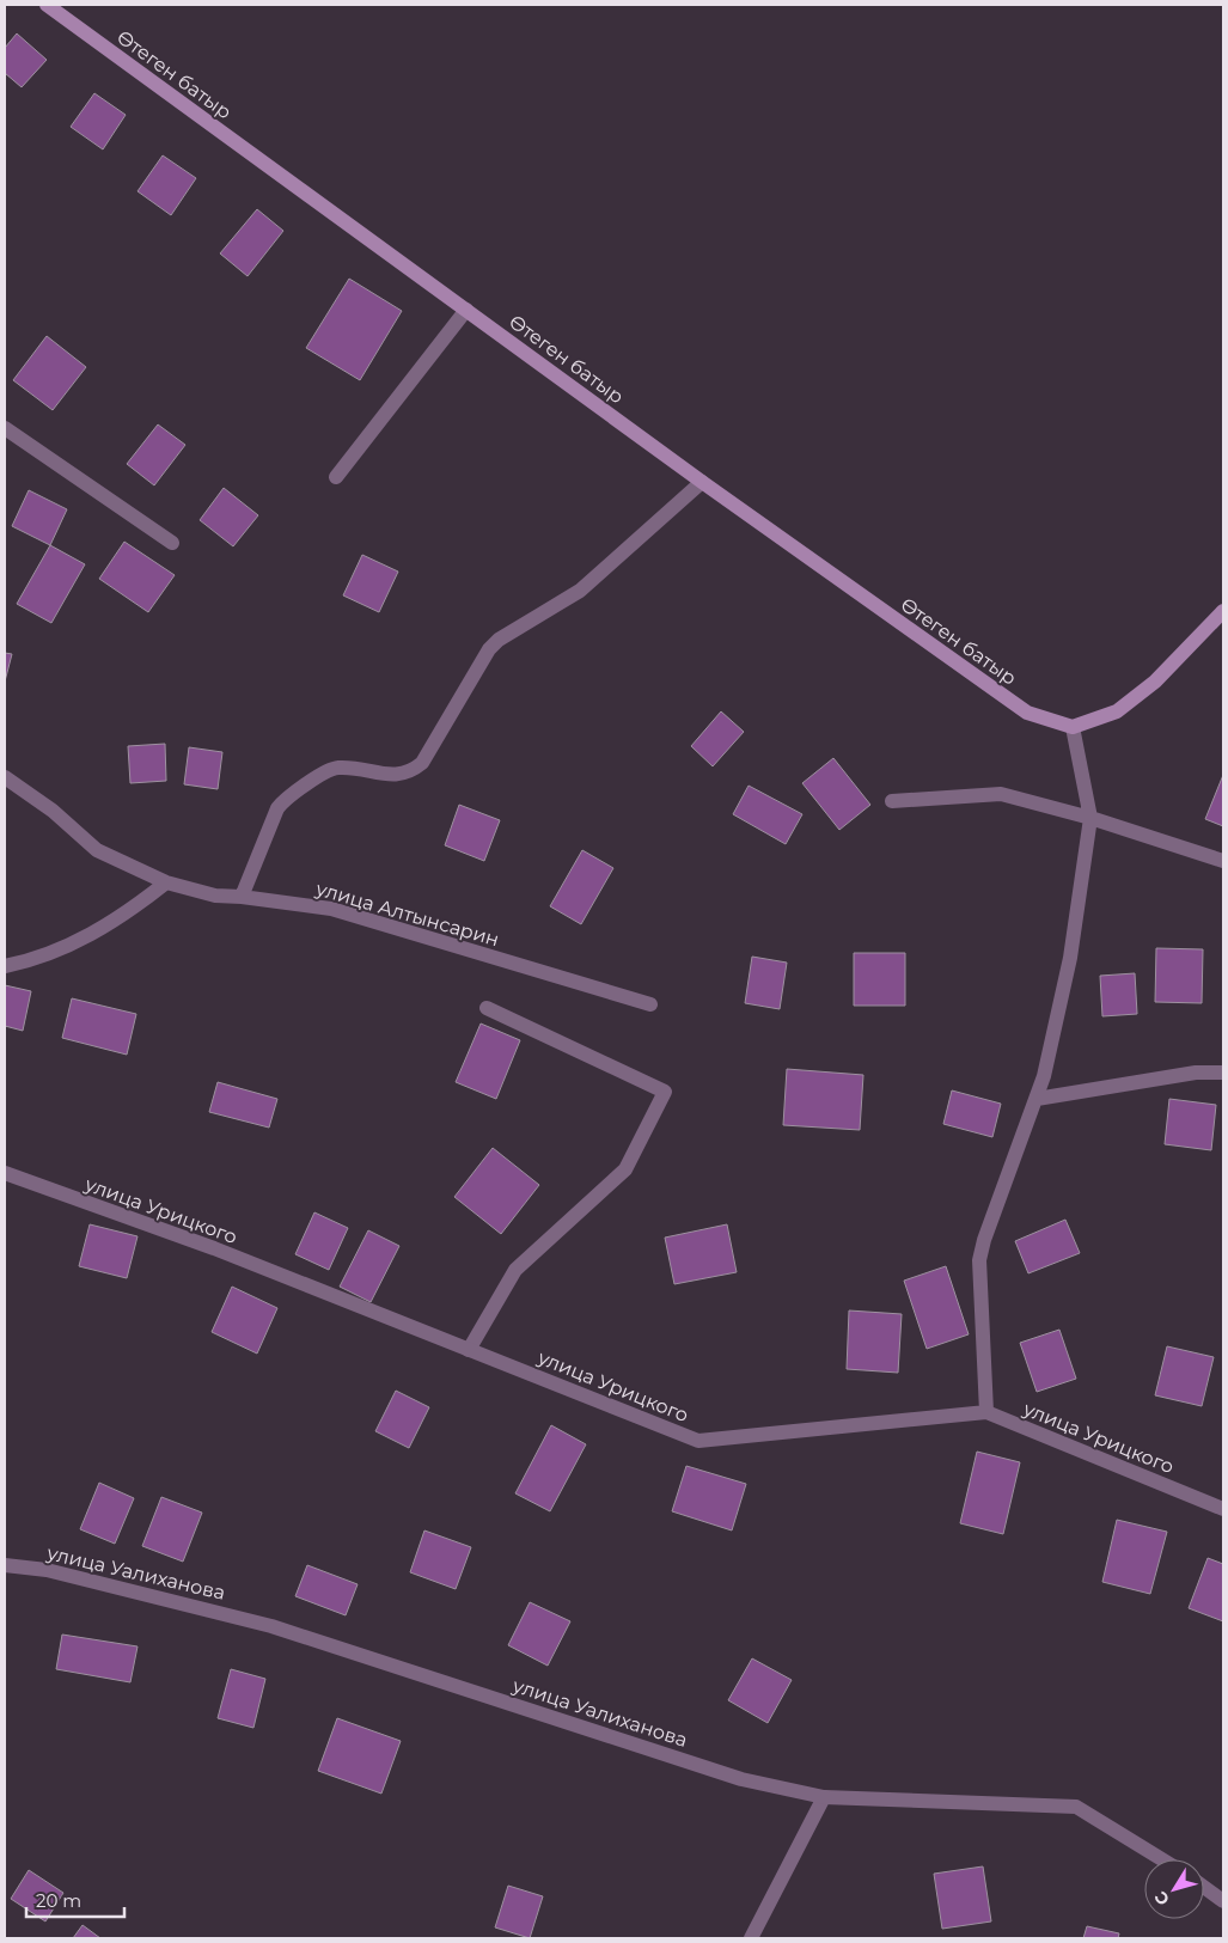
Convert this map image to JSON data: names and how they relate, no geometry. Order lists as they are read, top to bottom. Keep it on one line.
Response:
{"streets":{"street":["Өтеген батыр","улица Алтынсарин","улица Урицкого","улица Уалиханова"]},"scale_bar":"20 m","north":"bottom left"}
